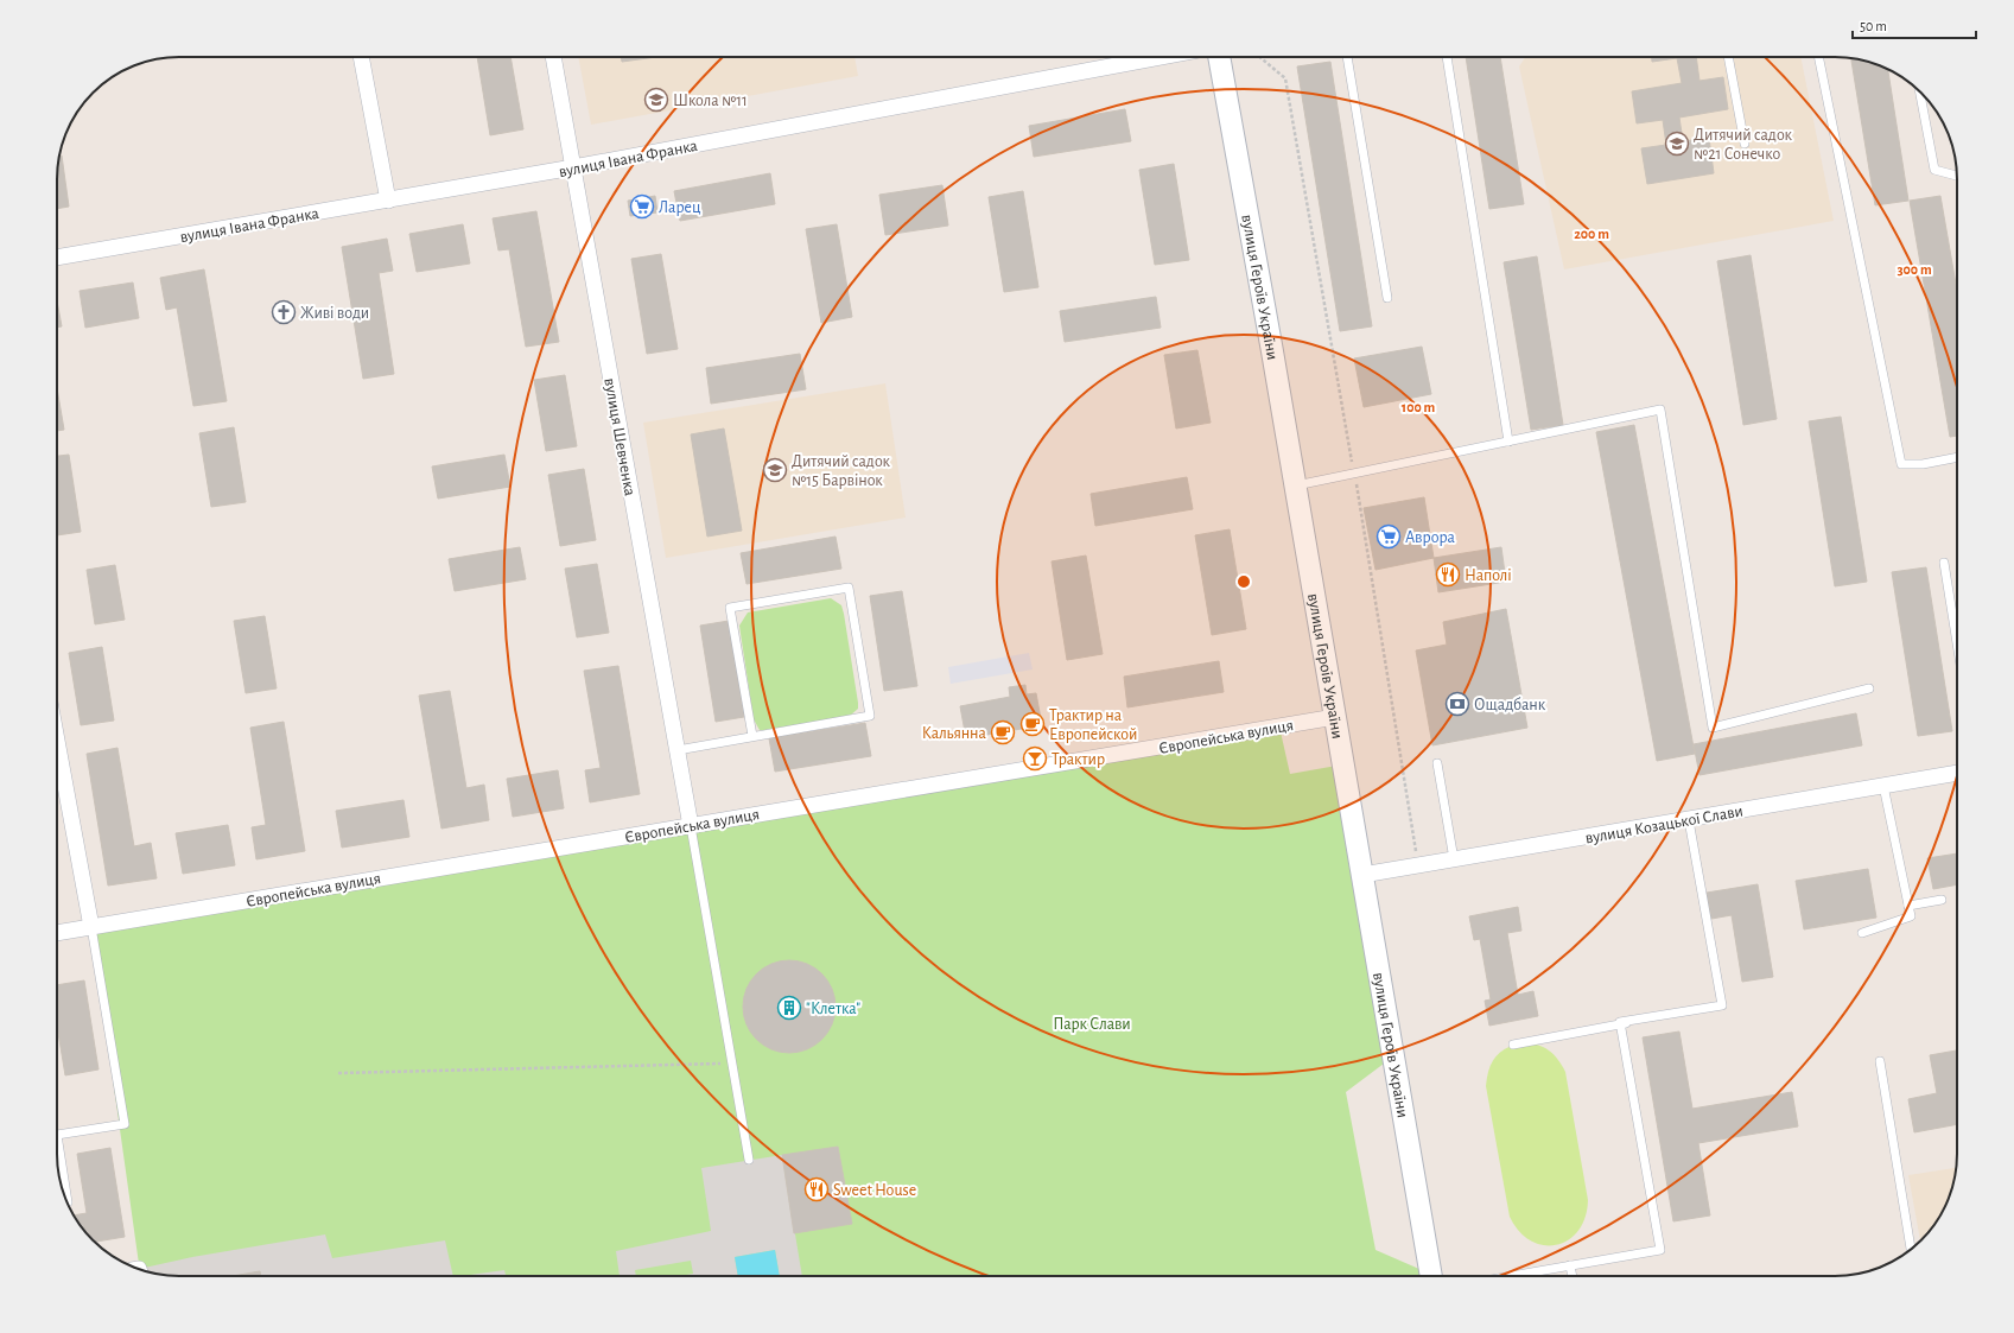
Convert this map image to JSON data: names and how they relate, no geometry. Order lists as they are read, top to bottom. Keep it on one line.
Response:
{"streets":{"street":["вулиця Івана Франка","вулиця Героїв України","вулиця Шевченка","Європейська вулиця","вулиця Козацької Слави"]},"crossings":[["вулиця Івана Франка","вулиця Шевченка"],["вулиця Героїв України","Європейська вулиця"],["вулиця Героїв України","вулиця Козацької Слави"],["вулиця Шевченка","Європейська вулиця"]],"parks":["Парк Слави"],"places":{"school or university":["Школа №11","Дитячий садок №21 Сонечко","Дитячий садок №15 Барвінок"],"supermarket":["Ларец","Аврора"],"church":["Живі води"],"restaurant":["Наполі","Sweet House"],"bank":["Ощадбанк"],"cafe":["Трактир на Европейской","Кальянна"],"bar":["Трактир"],"building":["\"Клетка\""]},"scale_bar":"50 m","rings":["200 m","300 m","100 m"]}
